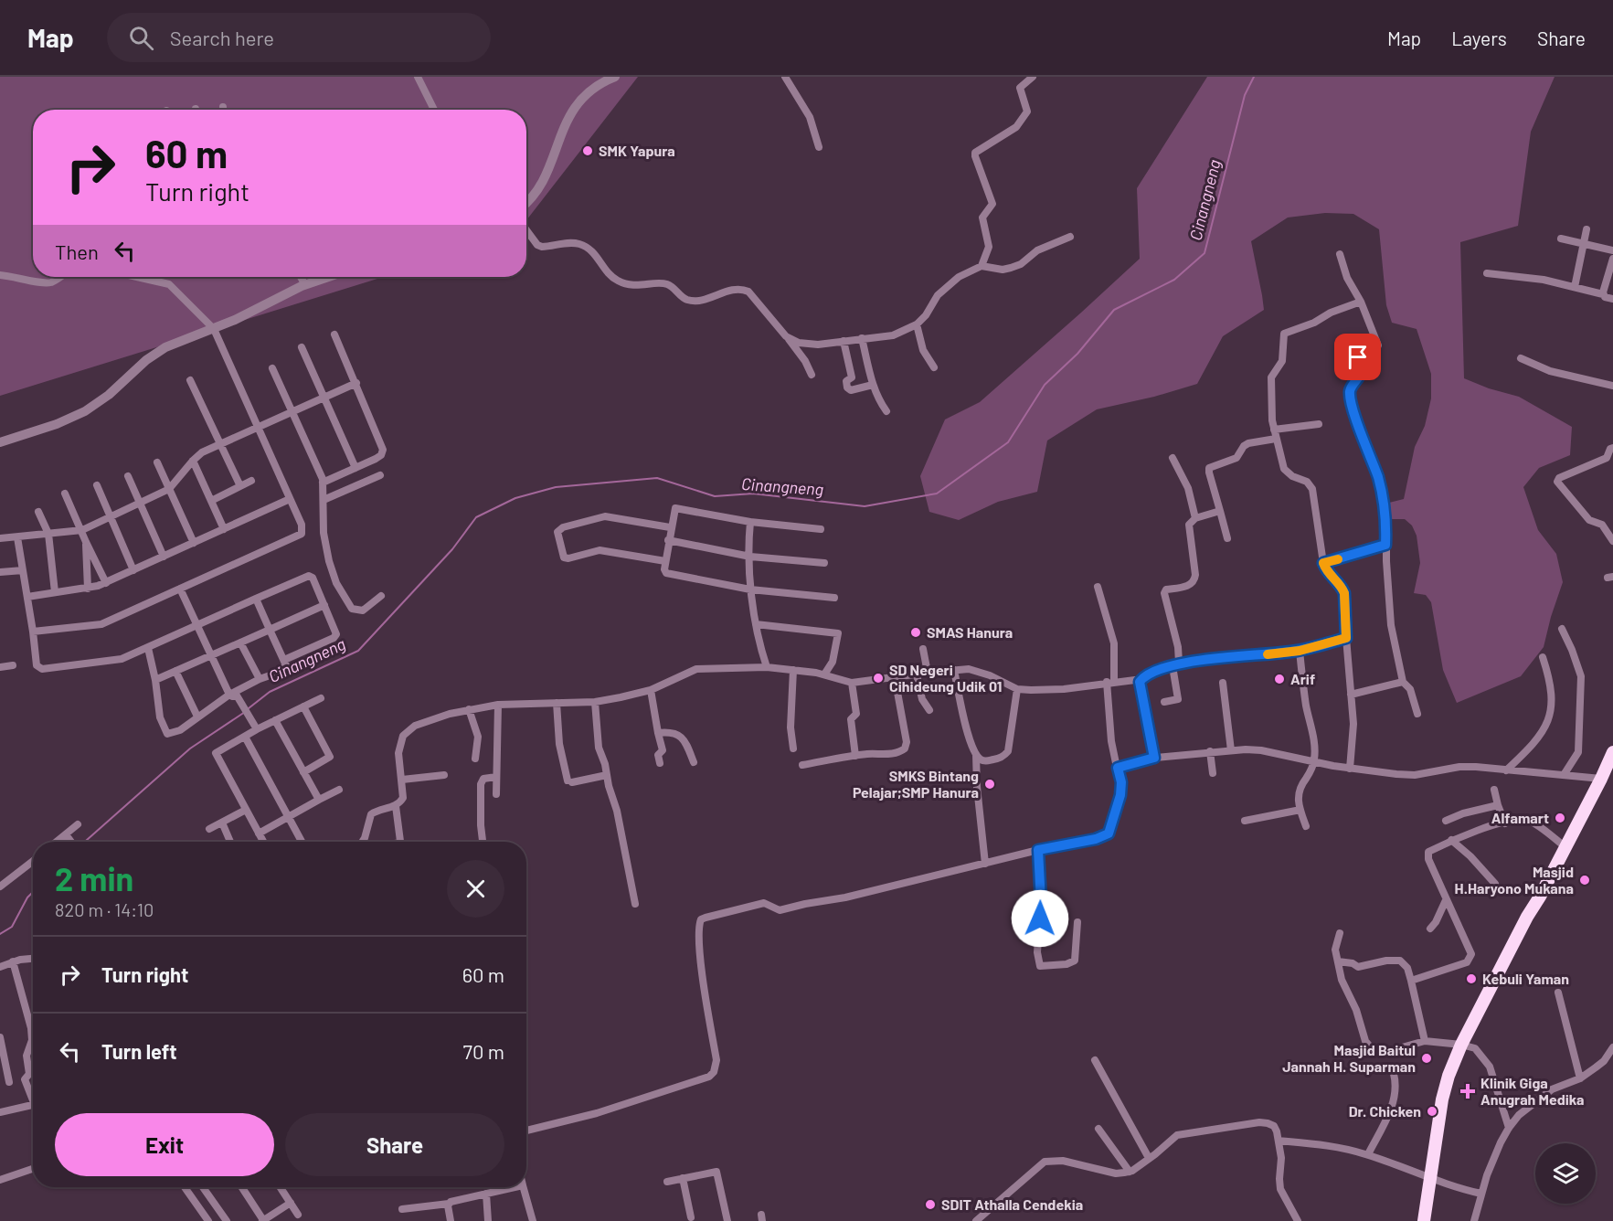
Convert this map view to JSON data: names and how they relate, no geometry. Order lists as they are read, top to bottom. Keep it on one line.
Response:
{"water":["Cinangneng"],"places":{"other":["SMK Yapura","SMAS Hanura","SD Negeri Cihideung Udik 01","Arif","SMKS Bintang Pelajar;SMP Hanura","Alfamart","Masjid H.Haryono Mukana","Kebuli Yaman","Masjid Baitul Jannah H. Suparman","Dr. Chicken","SDIT Athalla Cendekia"],"health":["Klinik Giga Anugrah Medika"]},"page":{"header":"Map","search":"Search here","nav":["Map","Layers","Share"],"turn":["60 m","Turn right"],"then":"Then","heading":["2 min","820 m · 14:10"],"list":[{"name":"Turn right","value":"60 m"},{"name":"Turn left","value":"70 m"}],"buttons":["Exit","Share"]}}
